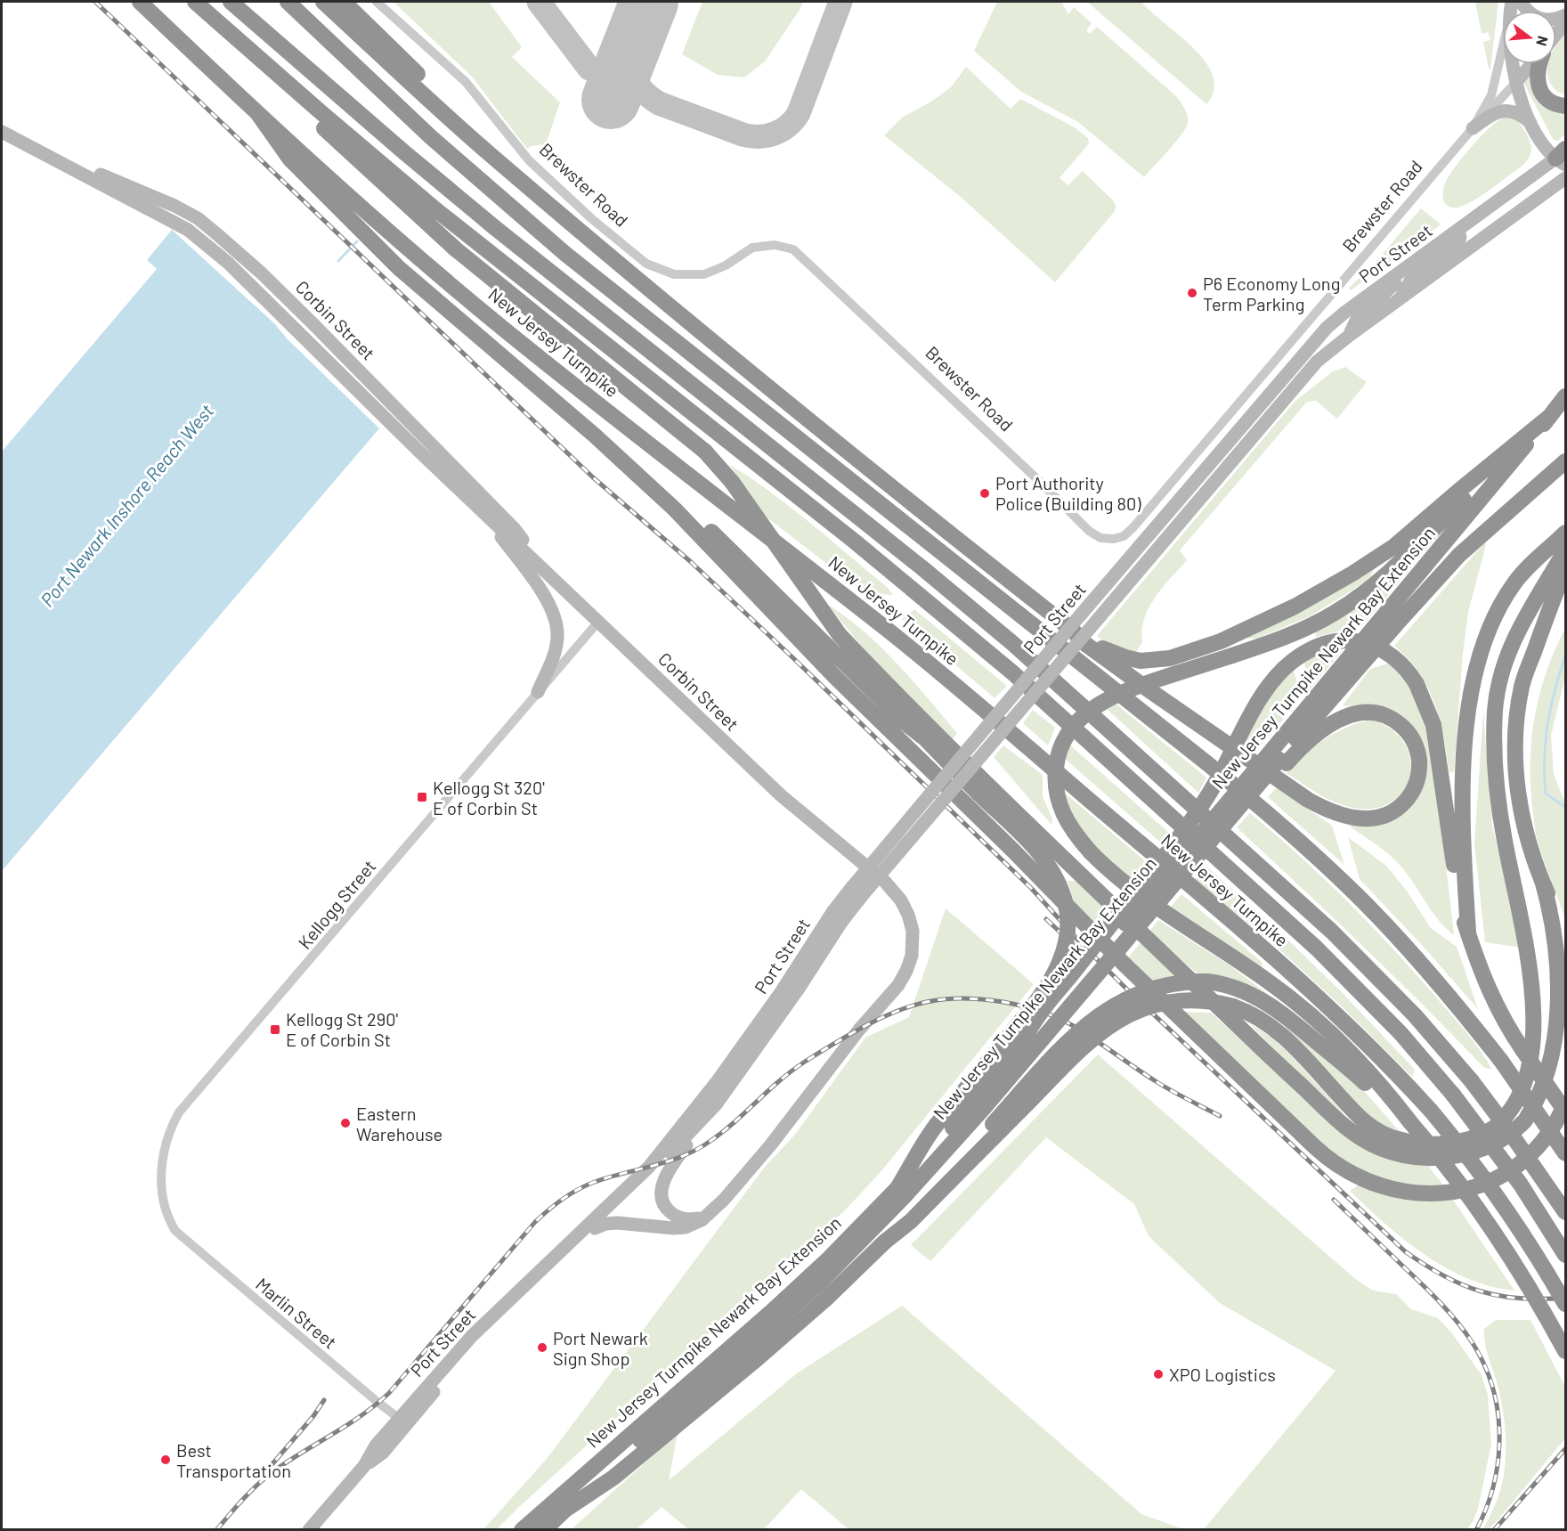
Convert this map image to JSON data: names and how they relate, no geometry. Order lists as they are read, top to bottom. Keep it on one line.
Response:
{"streets":{"highway":["New Jersey Turnpike","New Jersey Turnpike Newark Bay Extension"],"main road":["Brewster Road","Port Street","Corbin Street"],"street":["Kellogg Street","Marlin Street"]},"crossings":[["Brewster Road","Port Street"],["Port Street","Marlin Street"],["Corbin Street","Kellogg Street"],["Kellogg Street","Marlin Street"]],"water":["Port Newark Inshore Reach West"],"places":{"other":["P6 Economy Long Term Parking","Port Authority Police (Building 80)","Eastern Warehouse","Port Newark Sign Shop","XPO Logistics","Best Transportation"],"transit":["Kellogg St 320' E of Corbin St","Kellogg St 290' E of Corbin St"]},"north":"right"}
